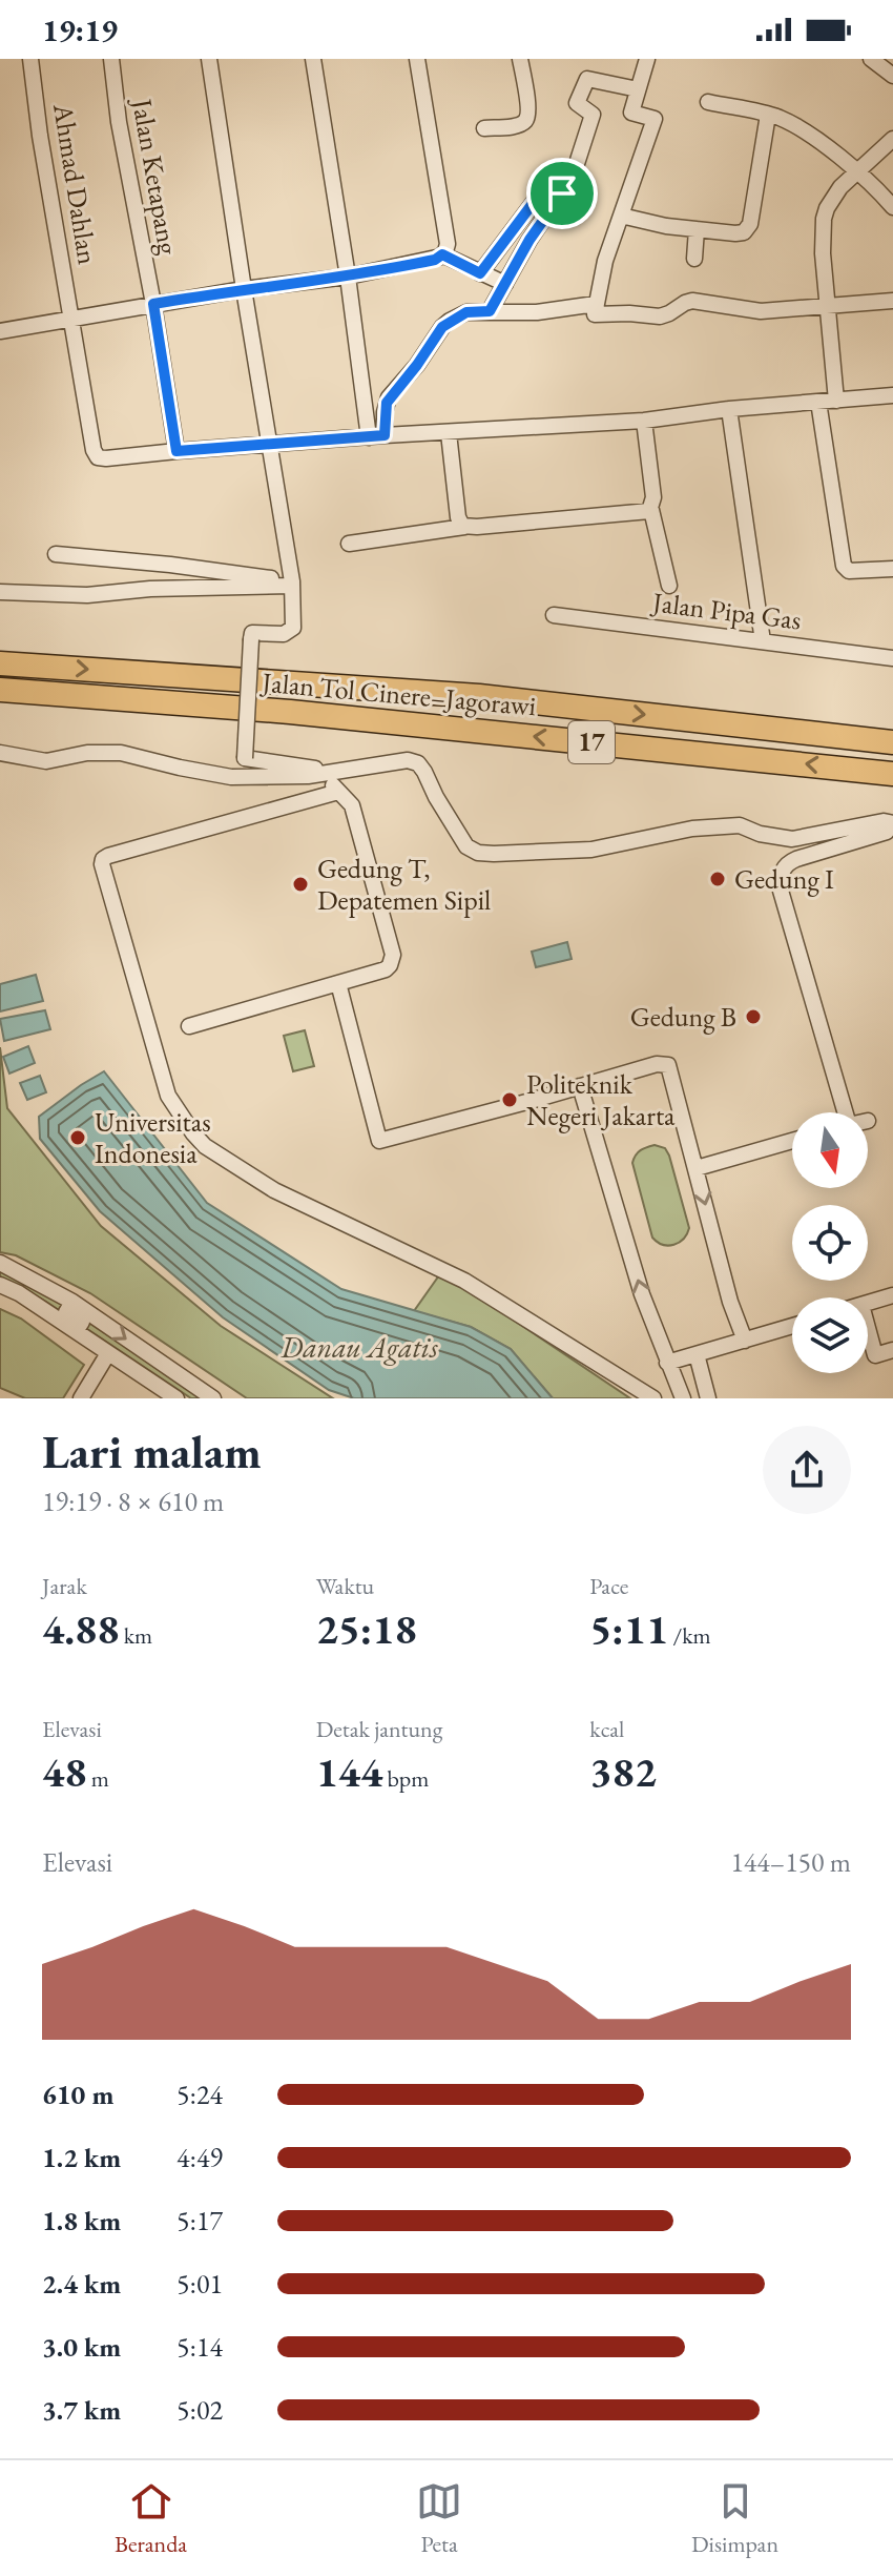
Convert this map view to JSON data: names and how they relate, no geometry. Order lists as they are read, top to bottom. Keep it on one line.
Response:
{"streets":{"highway":["Jalan Tol Cinere–Jagorawi","17"],"street":["Jalan Ketapang","Ahmad Dahlan","Jalan Pipa Gas"]},"crossings":[["Jalan Ketapang","Ahmad Dahlan"]],"water":["Danau Agatis"],"places":["Gedung I","Gedung T, Depatemen Sipil","Gedung B","Politeknik Negeri Jakarta","Universitas Indonesia"],"north":"bottom","page":{"status":"19:19","heading":["Lari malam","19:19 · 8 × 610 m"],"stats":[["Jarak","4.88 km"],["Waktu","25:18"],["Pace","5:11 /km"],["Elevasi","48 m"],["Detak jantung","144 bpm"],["kcal","382"]],"chart":["Elevasi","144–150 m"],"list":[{"name":"610 m","note":"5:24"},{"name":"1.2 km","note":"4:49"},{"name":"1.8 km","note":"5:17"},{"name":"2.4 km","note":"5:01"},{"name":"3.0 km","note":"5:14"},{"name":"3.7 km","note":"5:02"}],"tabs":["Beranda","Peta","Disimpan"]}}
